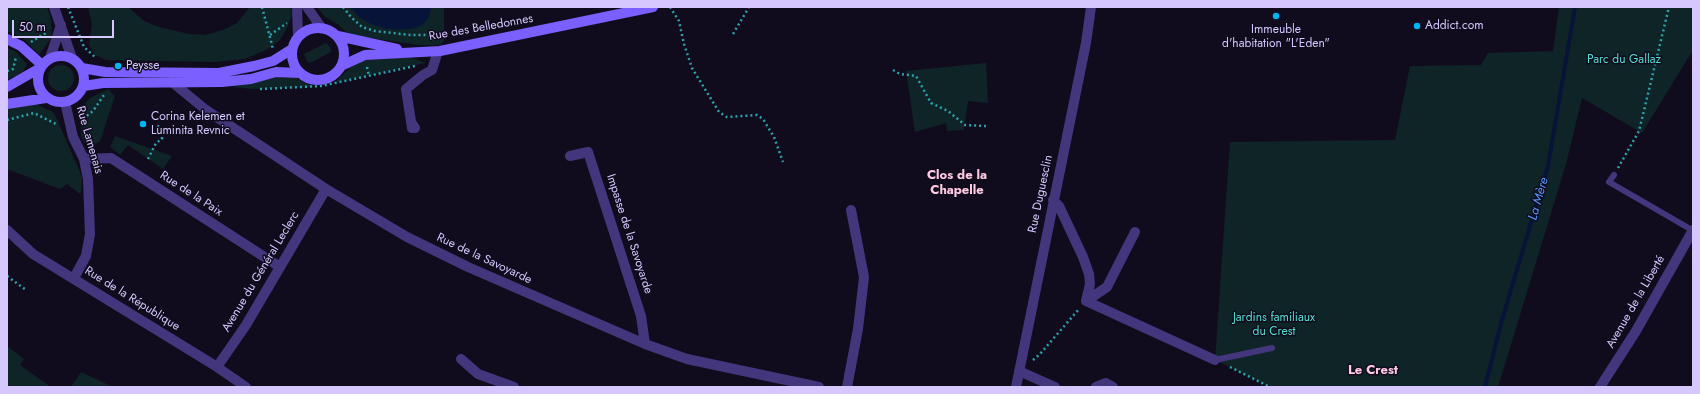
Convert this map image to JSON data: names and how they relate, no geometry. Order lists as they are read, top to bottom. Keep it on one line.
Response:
{"streets":{"main road":["Rue des Belledonnes"],"street":["Rue Lamenais","Rue de la Paix","Rue Duguesclin","Impasse de la Savoyarde","Rue de la Savoyarde","Avenue du Général Leclerc","Rue de la République","Avenue de la Liberté"]},"crossings":[["Rue Lamenais","Rue de la Paix"],["Rue Lamenais","Rue de la République"],["Rue de la Paix","Avenue du Général Leclerc"],["Impasse de la Savoyarde","Rue de la Savoyarde"],["Rue de la Savoyarde","Avenue du Général Leclerc"],["Avenue du Général Leclerc","Rue de la République"]],"districts":["Clos de la Chapelle","Le Crest"],"water":["La Mère"],"parks":["Parc du Gallaz","Jardins familiaux du Crest"],"places":["Immeuble d'habitation \"L'Eden\"","Addict.com","Peysse","Corina Kelemen et Luminita Revnic"],"scale_bar":"50 m"}
